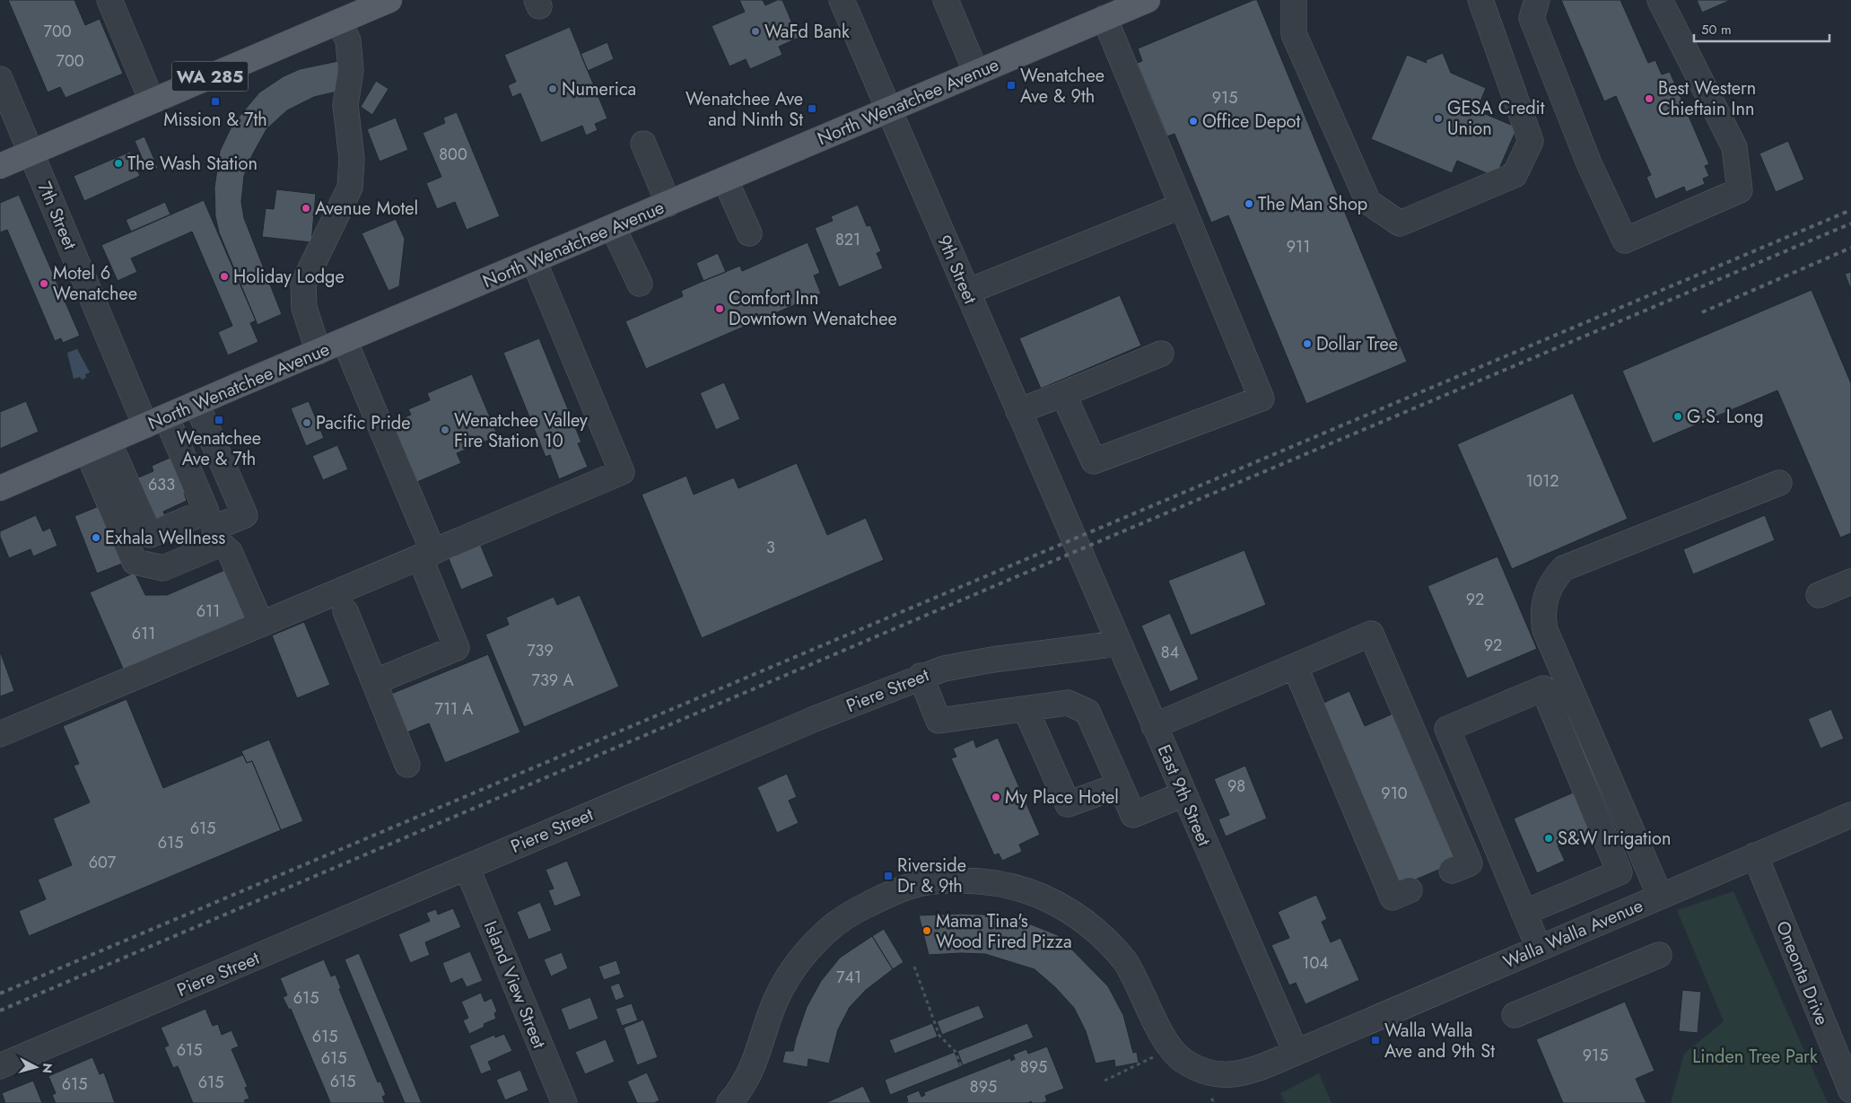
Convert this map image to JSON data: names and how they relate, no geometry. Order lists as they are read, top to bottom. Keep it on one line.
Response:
{"streets":{"main road":["WA 285","North Wenatchee Avenue"],"street":["7th Street","9th Street","Piere Street","East 9th Street","Walla Walla Avenue","Oneonta Drive","Island View Street"]},"crossings":[["WA 285","7th Street"],["North Wenatchee Avenue","7th Street"],["North Wenatchee Avenue","9th Street"],["9th Street","East 9th Street"],["Piere Street","East 9th Street"],["Piere Street","Island View Street"],["East 9th Street","Walla Walla Avenue"],["Walla Walla Avenue","Oneonta Drive"]],"parks":["Linden Tree Park"],"places":{"other":["WaFd Bank","Numerica","Best Western Chieftain Inn","GESA Credit Union","Office Depot","The Wash Station","The Man Shop","Avenue Motel","Holiday Lodge","Motel 6 Wenatchee","Comfort Inn Downtown Wenatchee","Dollar Tree","G.S. Long","Pacific Pride","Wenatchee Valley Fire Station 10","Exhala Wellness","My Place Hotel","S&W Irrigation","Mama Tina's Wood Fired Pizza"],"transit":["Wenatchee Ave & 9th","Mission & 7th","Wenatchee Ave and Ninth St","Wenatchee Ave & 7th","Riverside Dr & 9th","Walla Walla Ave and 9th St"]},"house_numbers":["700","700","915","800","821","911","1012","633","3","92","611","611","92","739","84","739 A","711 A","98","910","615","615","607","104","741","615","615","615","915","615","895","615","615","615","895"],"scale_bar":"50 m","north":"right"}
